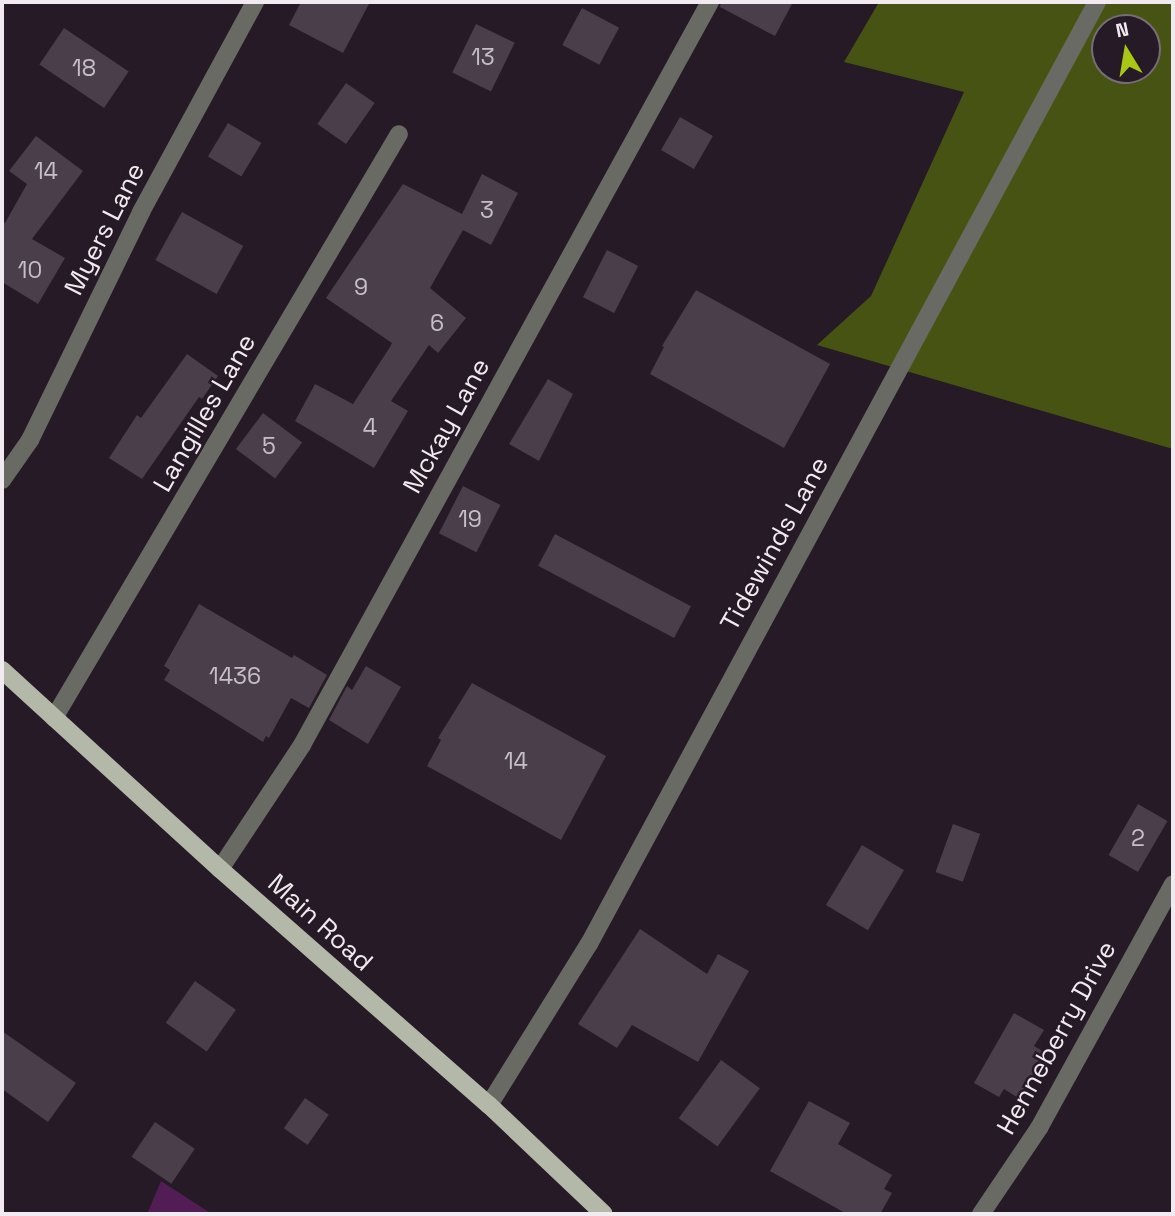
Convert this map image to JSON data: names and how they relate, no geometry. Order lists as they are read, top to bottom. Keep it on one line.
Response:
{"streets":{"main road":["Main Road"],"street":["Myers Lane","Langilles Lane","Mckay Lane","Tidewinds Lane","Henneberry Drive"]},"crossings":[["Langilles Lane","Main Road"],["Mckay Lane","Main Road"],["Tidewinds Lane","Main Road"]],"house_numbers":["13","18","14","3","10","9","6","4","5","19","1436","14","2"],"north":"top"}
